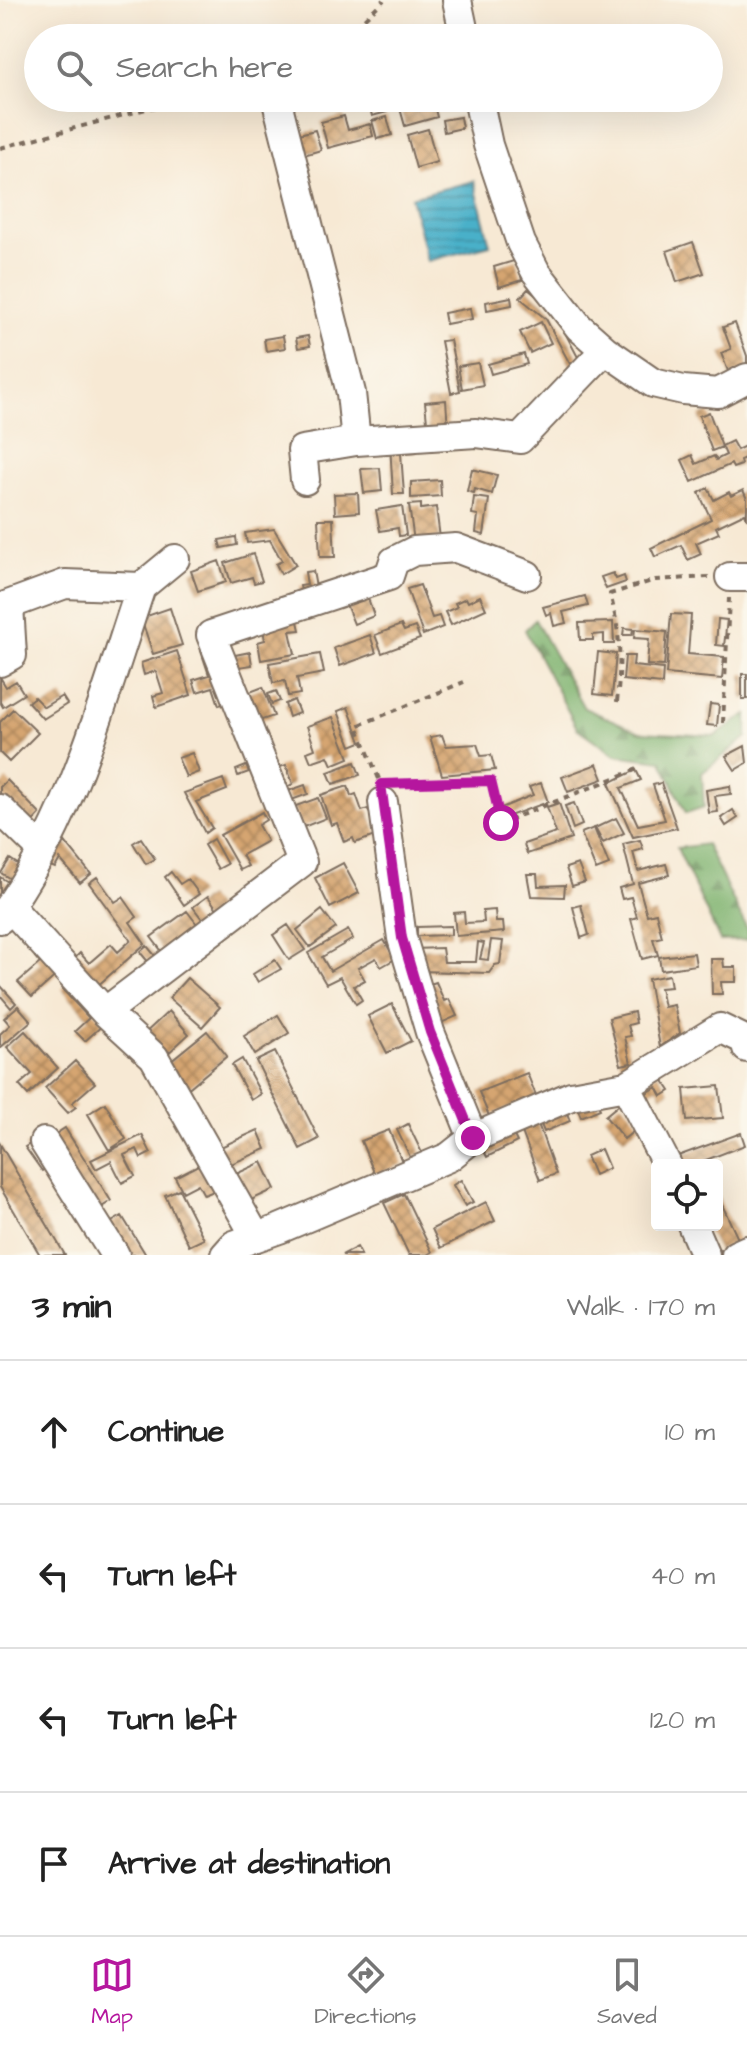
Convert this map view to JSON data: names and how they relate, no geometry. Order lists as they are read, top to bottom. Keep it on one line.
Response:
{"page":{"search":"Search here","heading":["3 min","Walk · 170 m"],"list":[["Continue","10 m"],["Turn left","40 m"],["Turn left","120 m"],"Arrive at destination"],"nav":["Map","Directions","Saved"]}}
